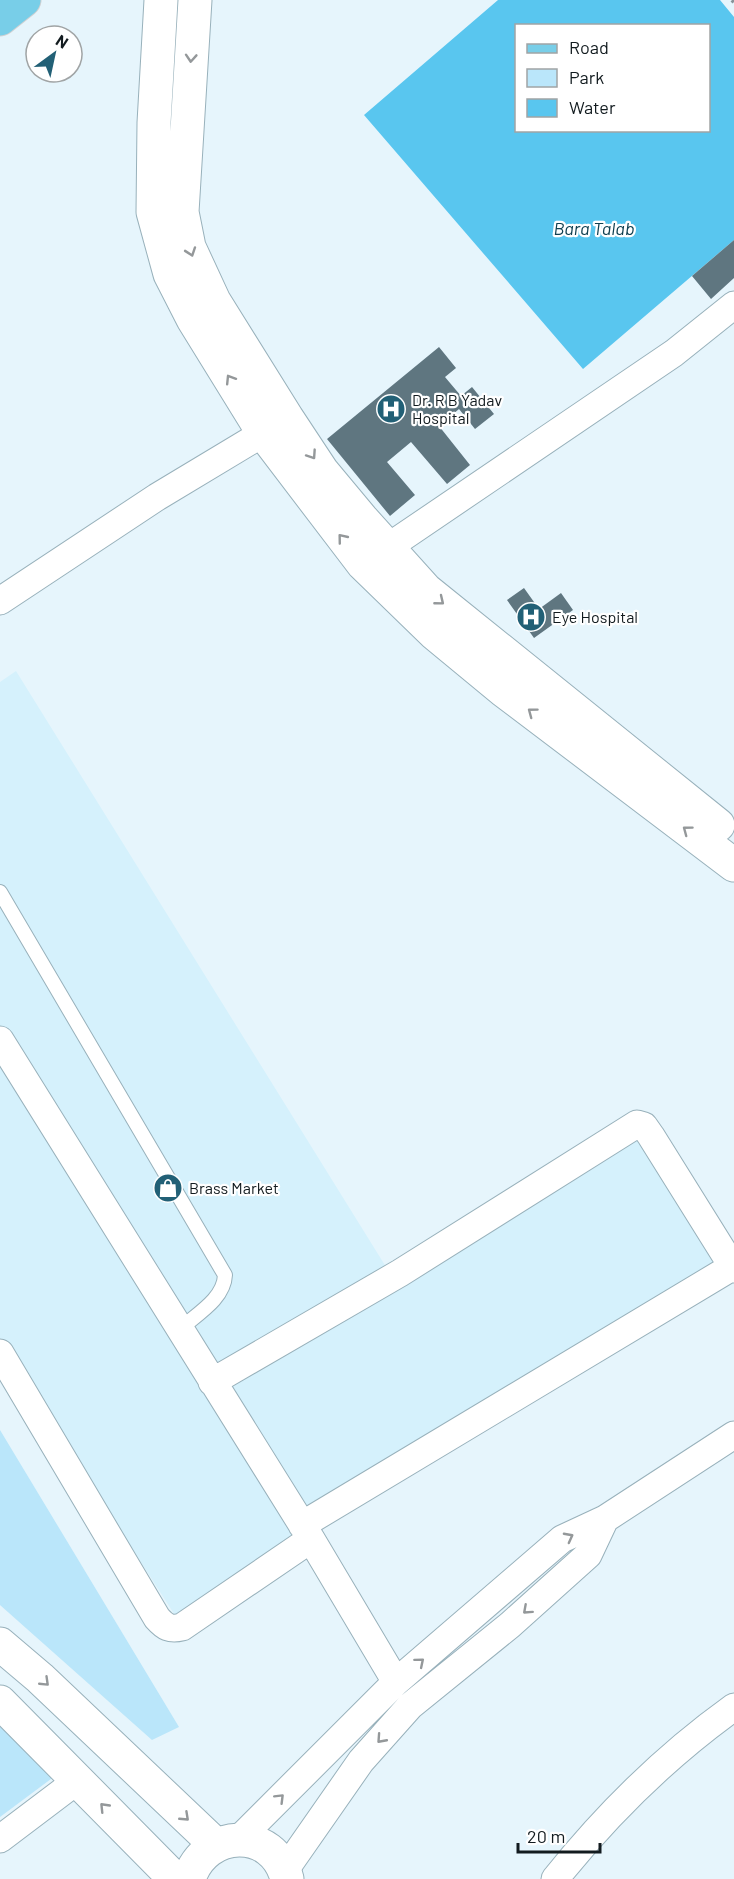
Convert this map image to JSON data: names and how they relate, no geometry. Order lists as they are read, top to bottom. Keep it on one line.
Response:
{"water":["Bara Talab"],"places":{"hospital":["Dr. R B Yadav Hospital","Eye Hospital"],"shop":["Brass Market"]},"legend":["Road","Park","Water"],"scale_bar":"20 m","north":"top right"}
